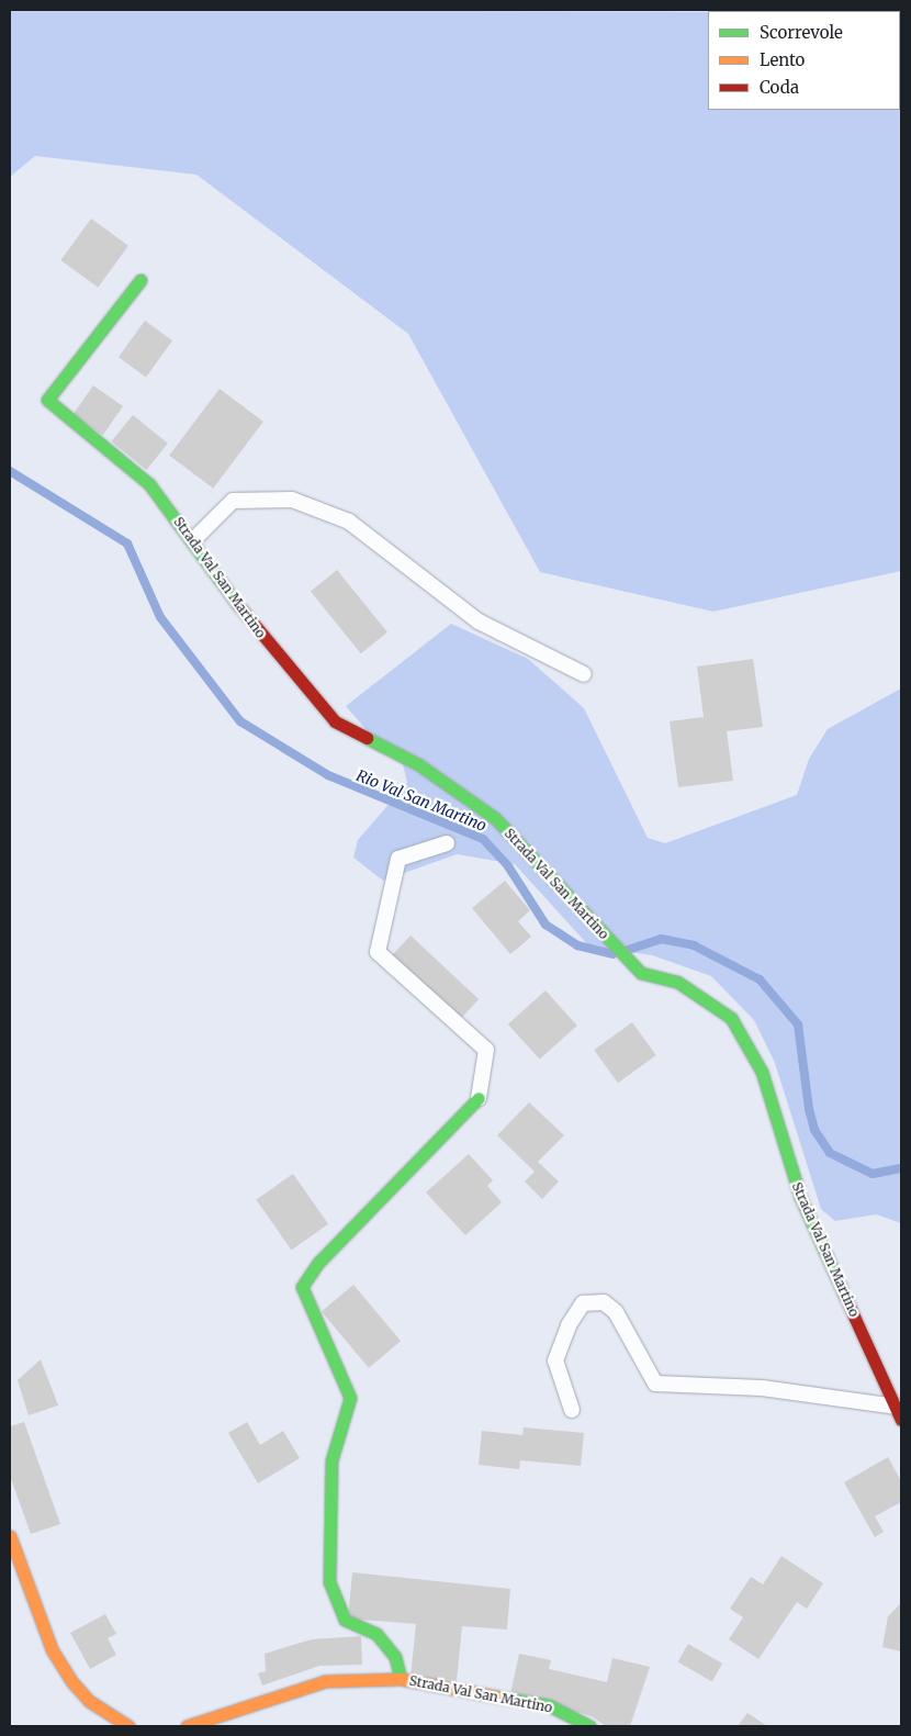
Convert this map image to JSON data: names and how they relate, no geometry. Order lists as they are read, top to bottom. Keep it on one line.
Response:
{"streets":{"street":["Strada Val San Martino"]},"water":["Rio Val San Martino"],"legend":["Scorrevole","Lento","Coda"]}
